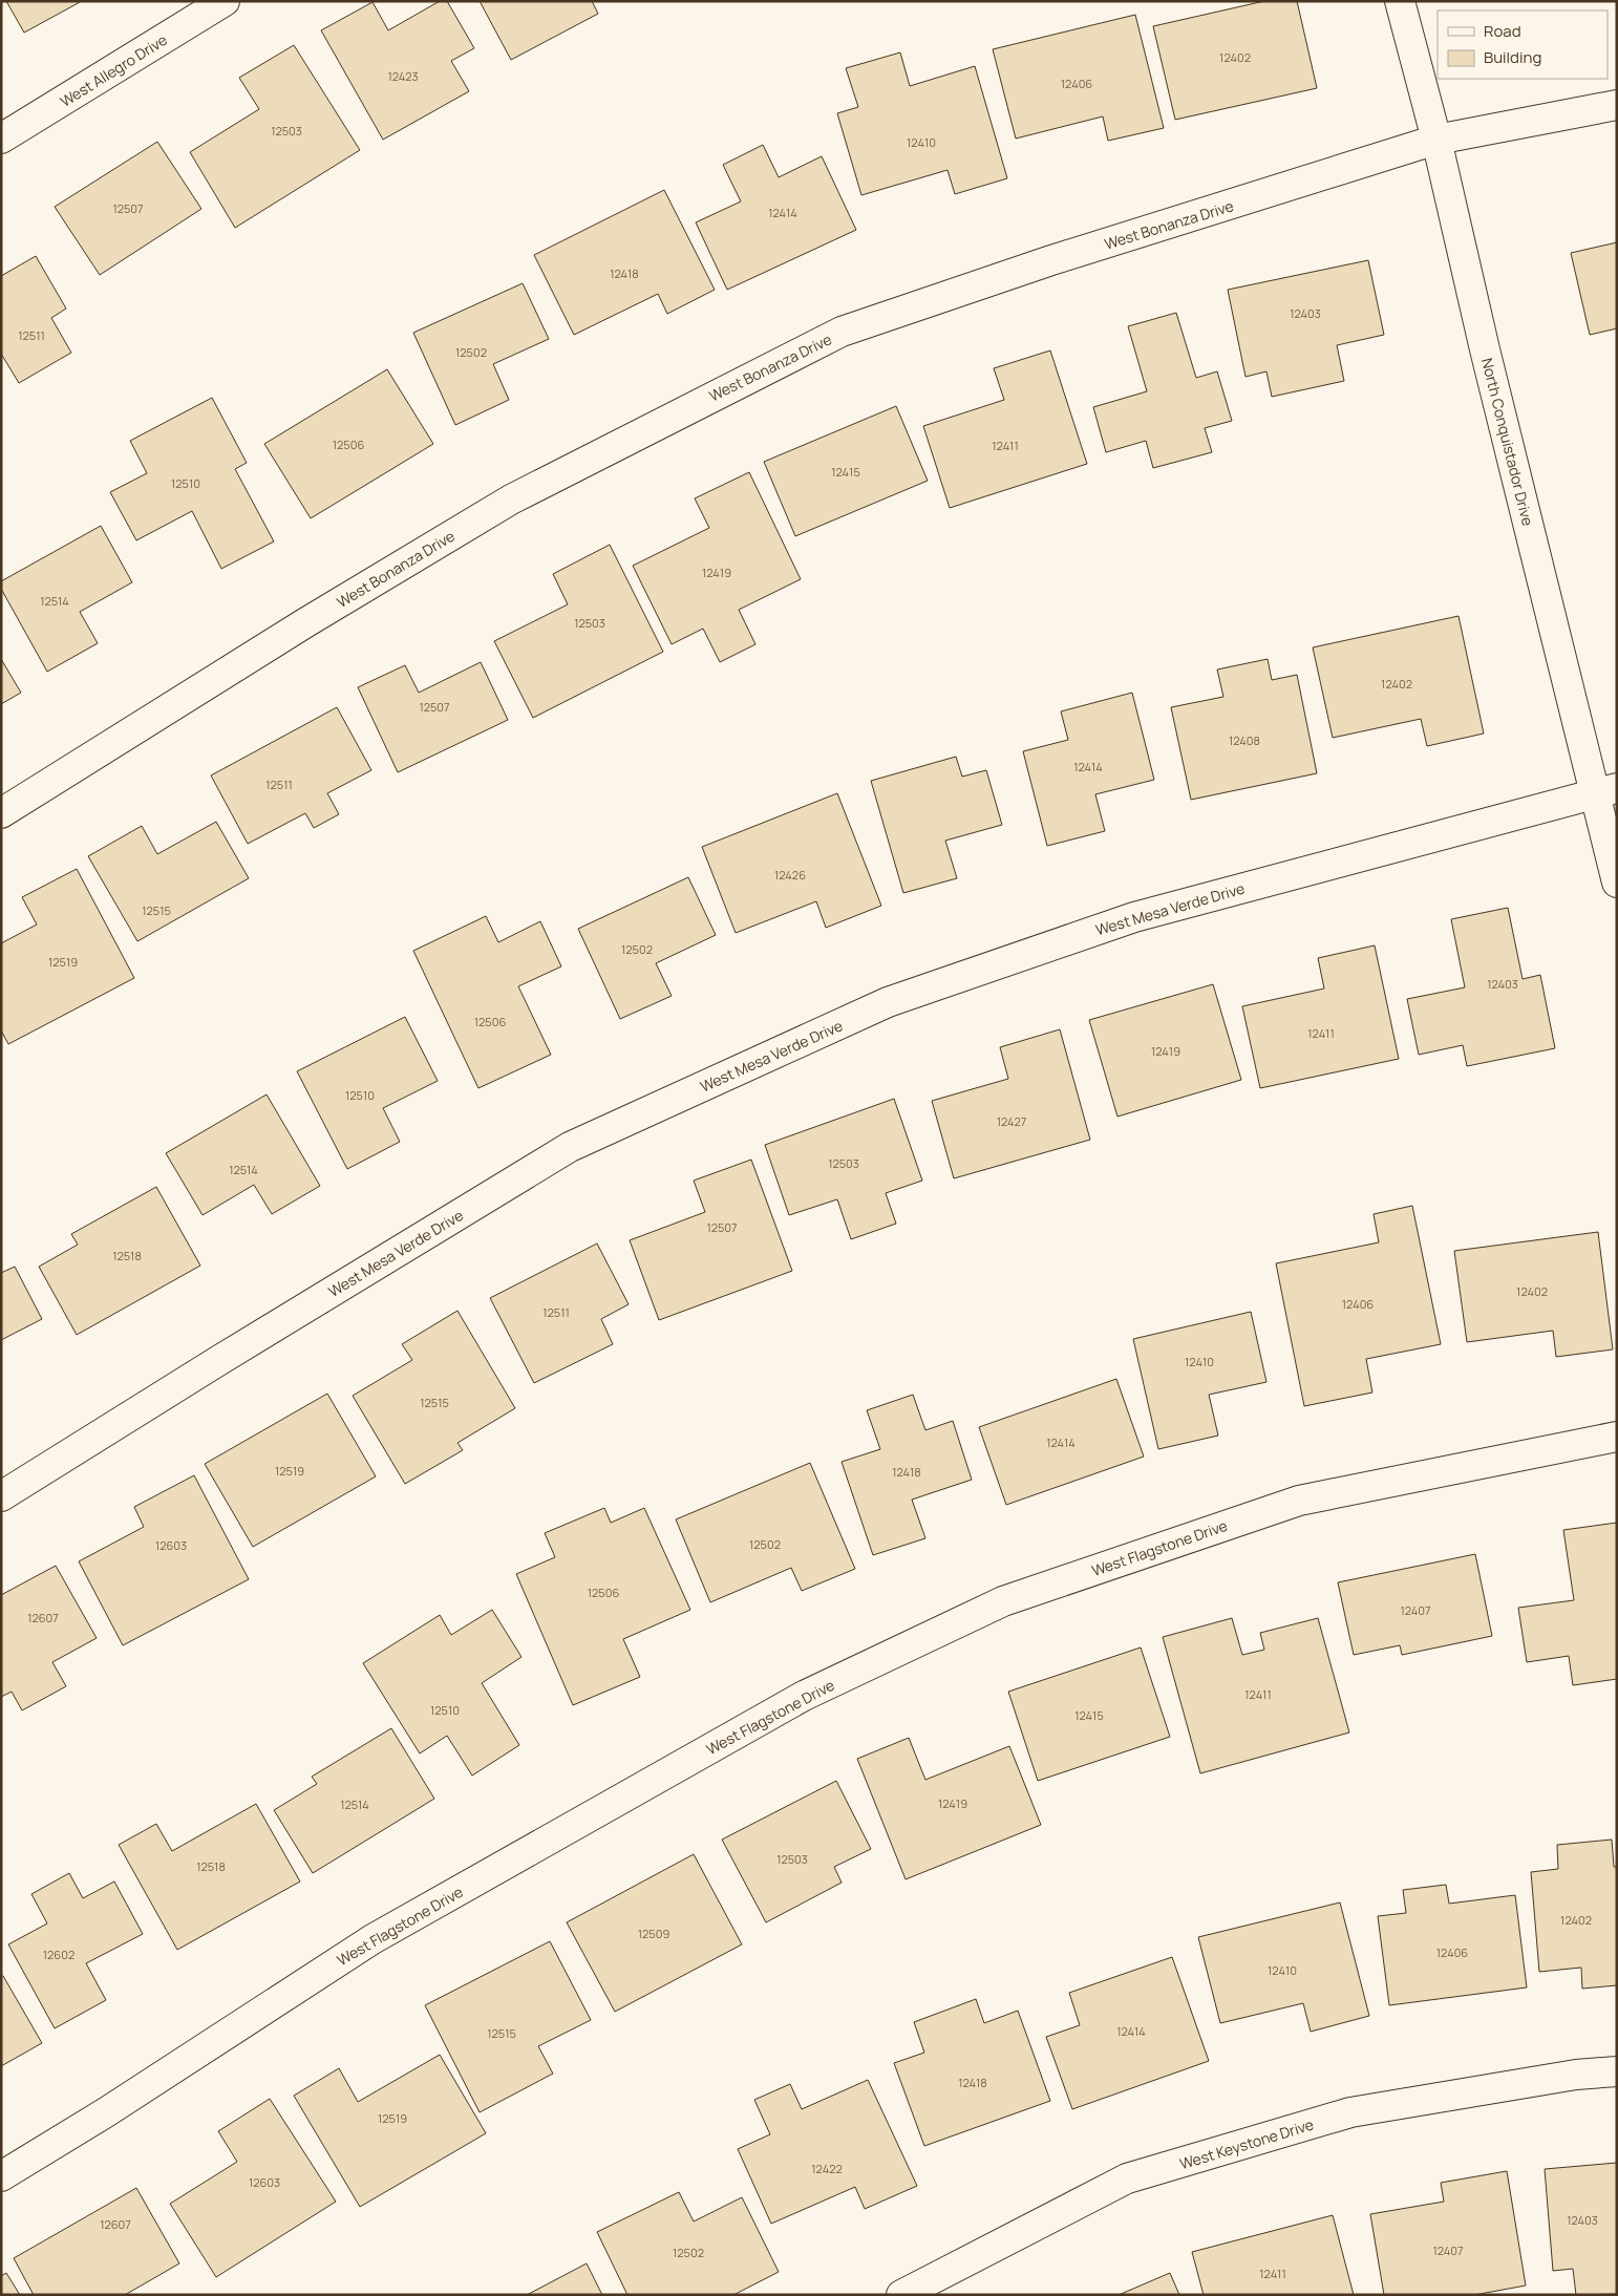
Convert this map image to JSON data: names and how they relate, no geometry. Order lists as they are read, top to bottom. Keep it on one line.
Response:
{"streets":{"street":["West Allegro Drive","West Bonanza Drive","North Conquistador Drive","West Mesa Verde Drive","West Flagstone Drive","West Keystone Drive"]},"crossings":[["West Bonanza Drive","North Conquistador Drive"],["North Conquistador Drive","West Mesa Verde Drive"]],"house_numbers":["12402","12423","12406","12503","12410","12507","12414","12418","12403","12511","12502","12506","12411","12415","12510","12419","12514","12503","12402","12507","12408","12414","12511","12426","12515","12502","12519","12403","12506","12411","12419","12510","12427","12503","12514","12507","12518","12402","12406","12511","12410","12515","12414","12519","12418","12502","12603","12506","12407","12607","12411","12510","12415","12419","12514","12503","12518","12402","12509","12406","12602","12410","12414","12515","12418","12519","12422","12603","12403","12607","12407","12502","12411"],"legend":["Road","Building"]}
